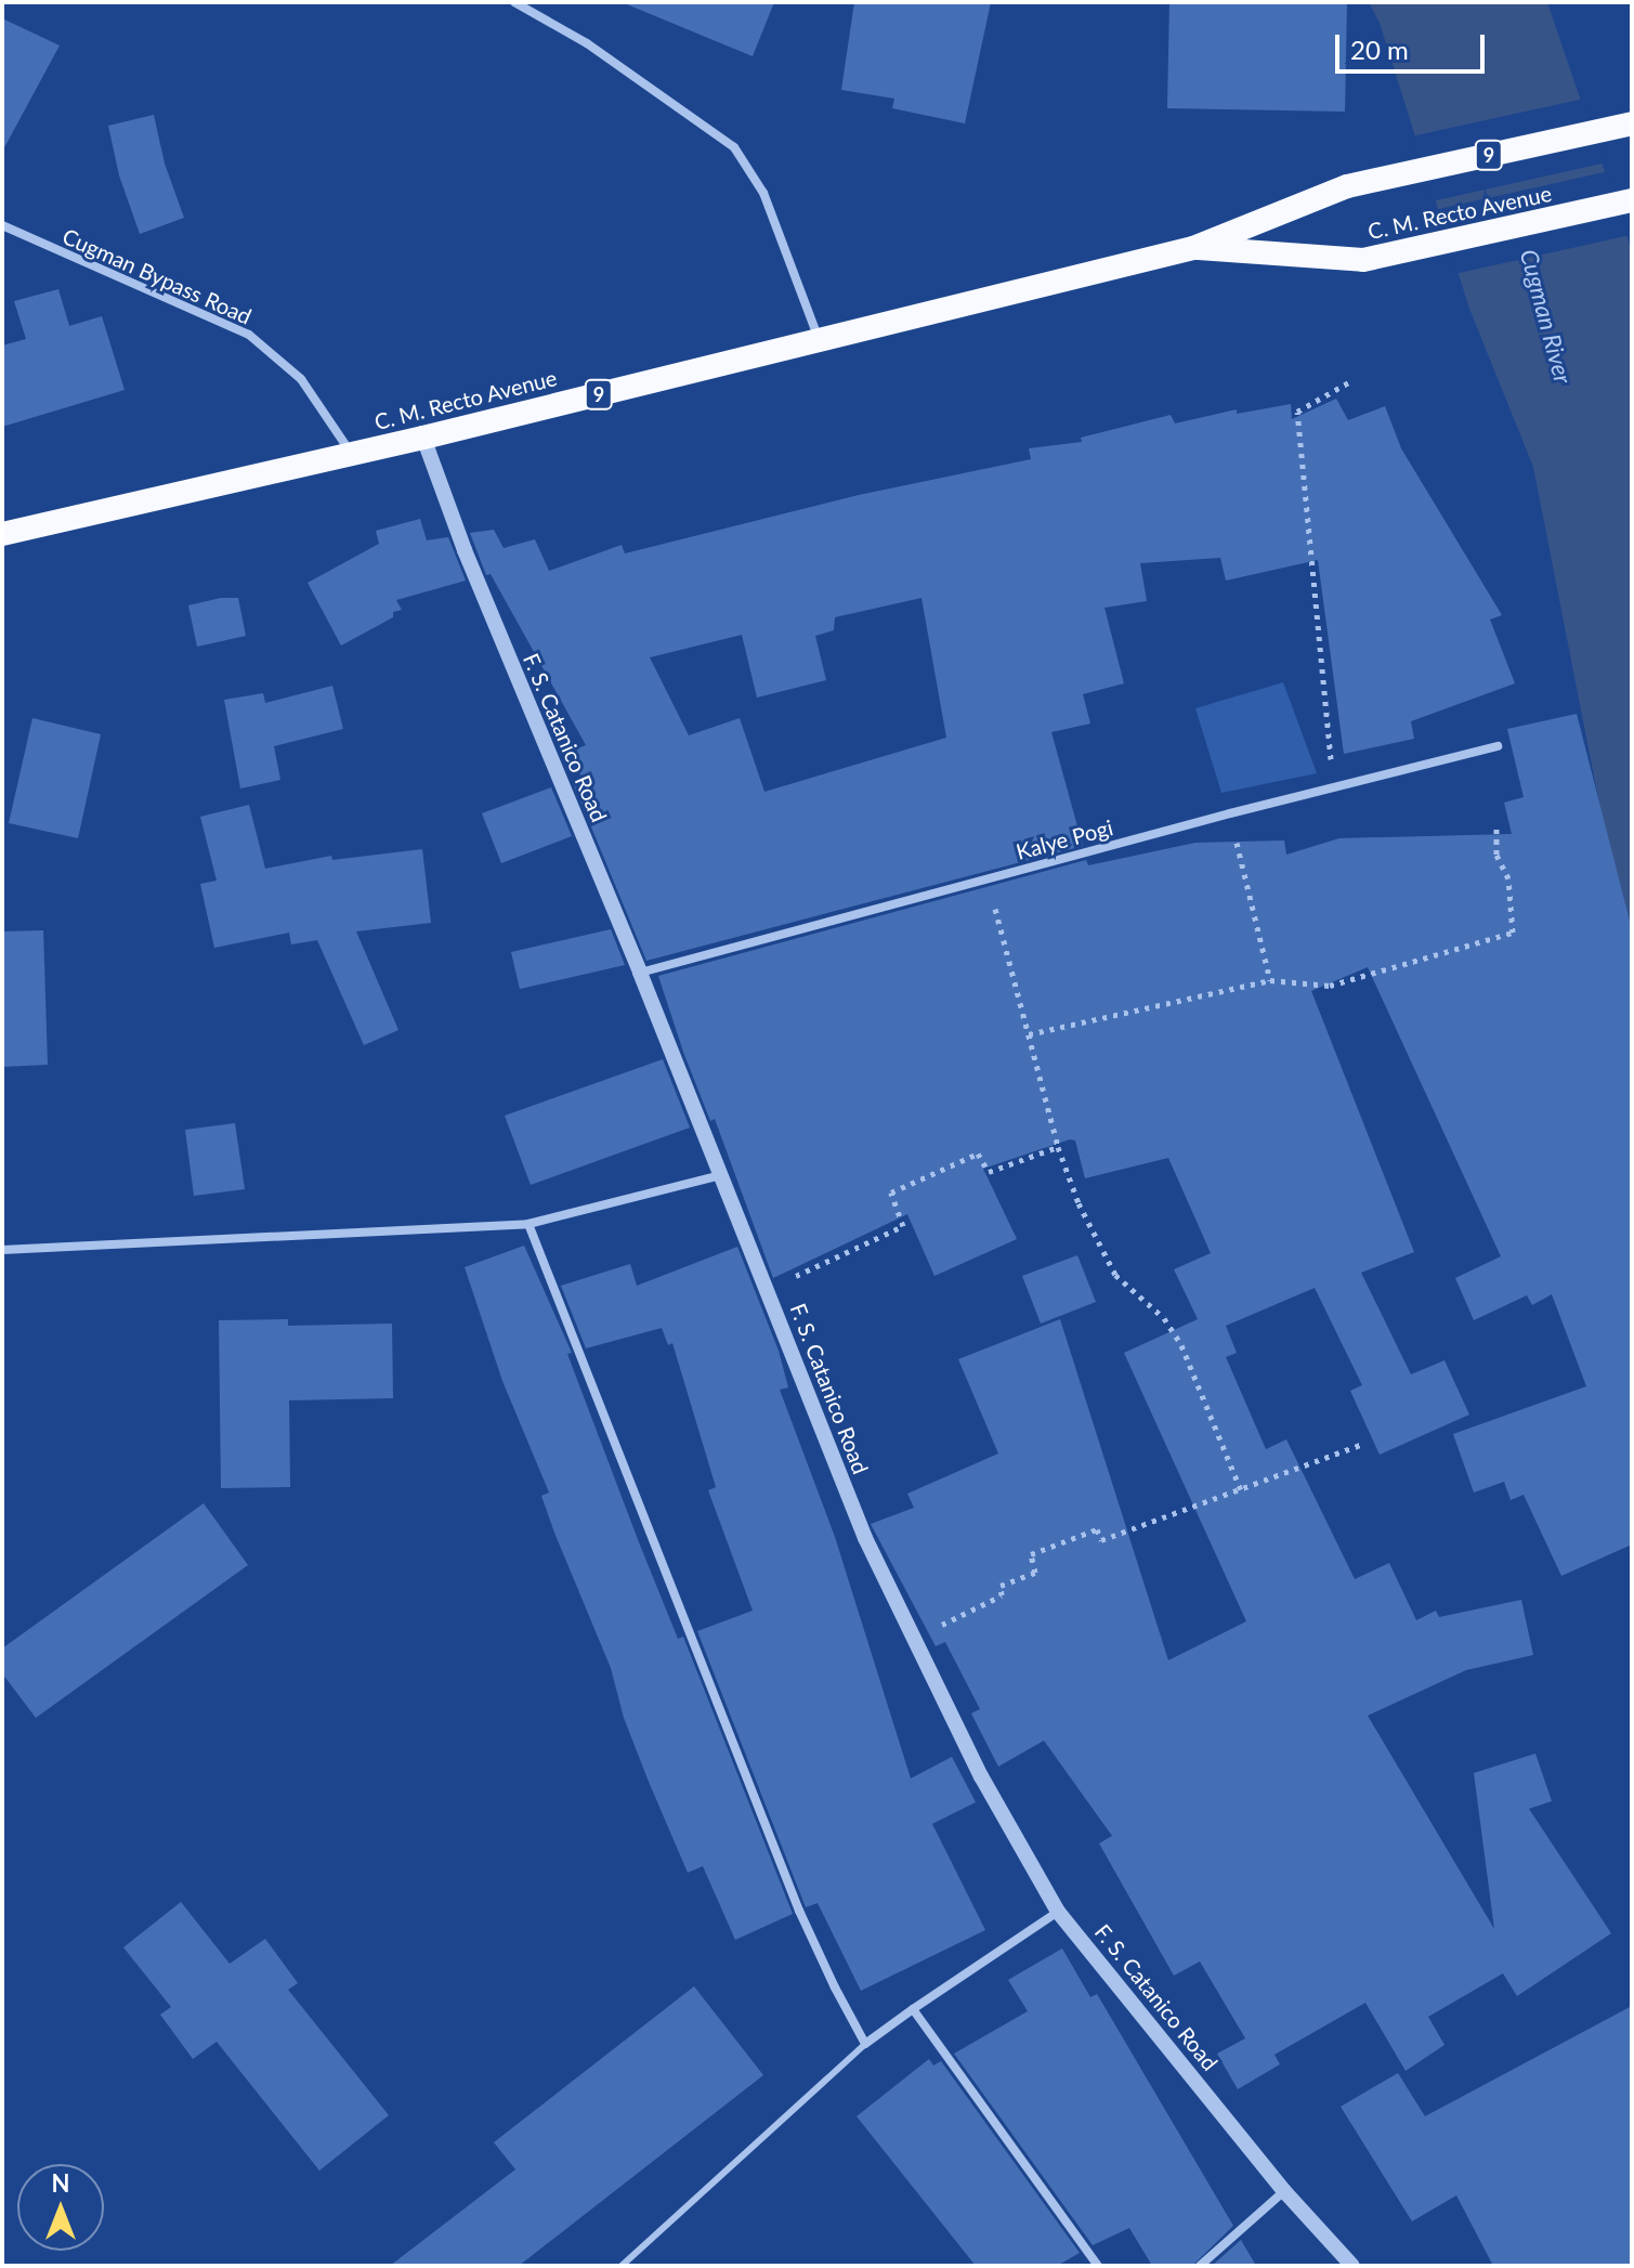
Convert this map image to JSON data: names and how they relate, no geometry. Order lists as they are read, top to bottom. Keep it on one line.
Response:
{"streets":{"highway":["9","C. M. Recto Avenue"],"street":["Cugman Bypass Road","F. S. Catanico Road","Kalye Pogi"]},"crossings":[["C. M. Recto Avenue","Cugman Bypass Road"],["C. M. Recto Avenue","F. S. Catanico Road"],["F. S. Catanico Road","Kalye Pogi"]],"water":["Cugman River"],"scale_bar":"20 m","north":"top"}
